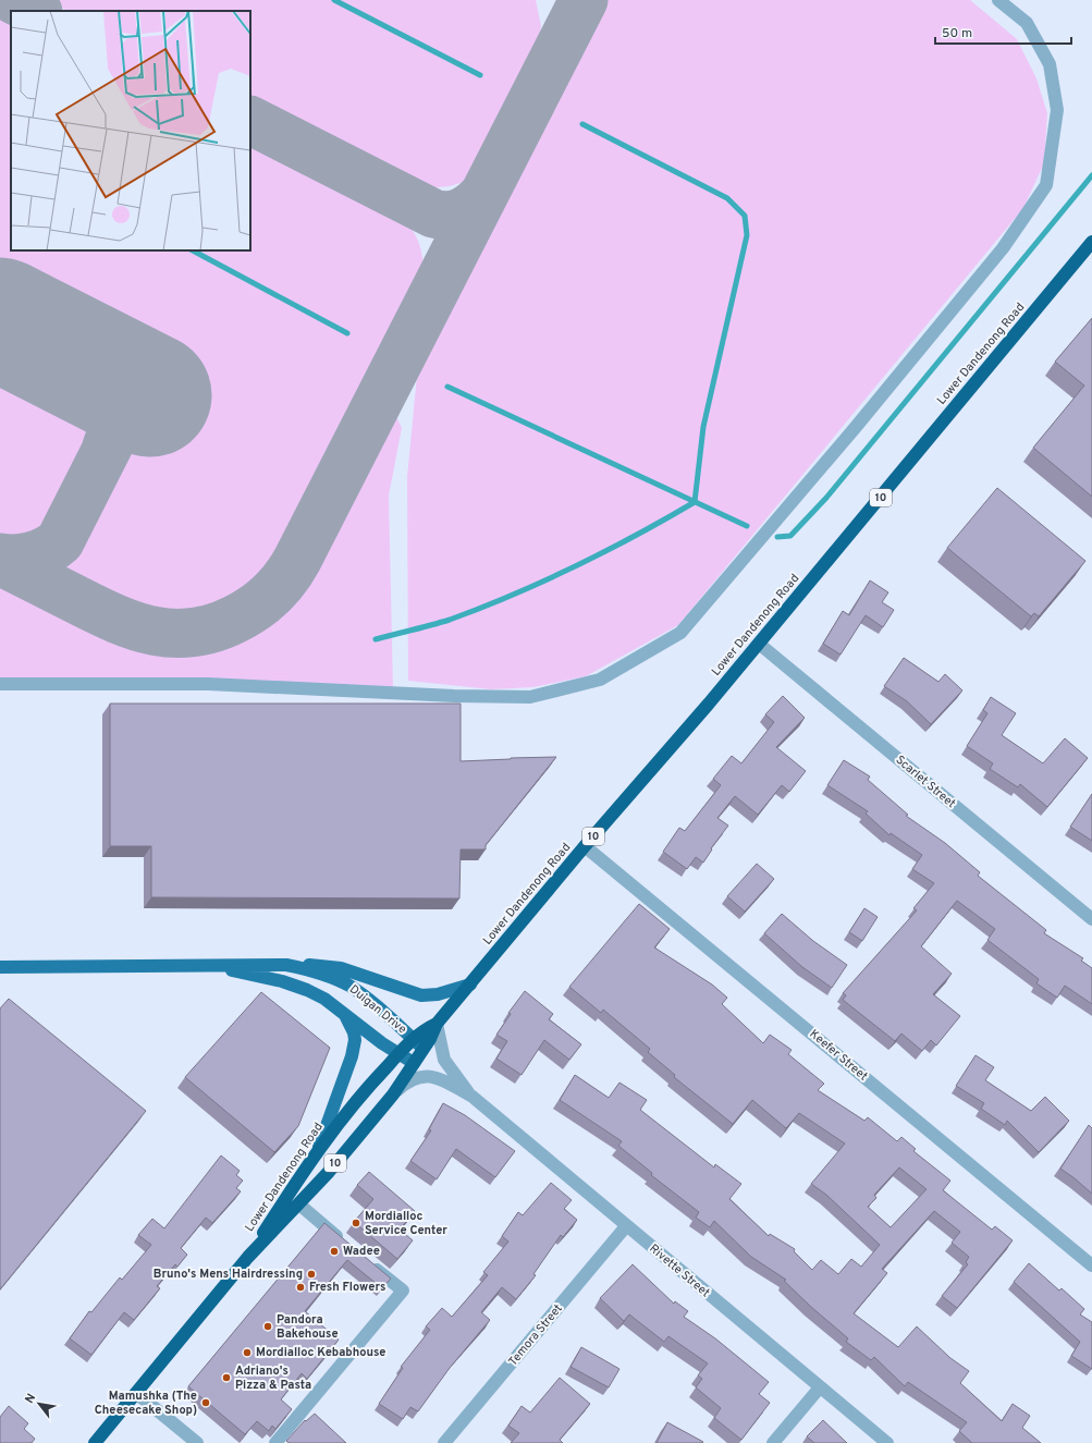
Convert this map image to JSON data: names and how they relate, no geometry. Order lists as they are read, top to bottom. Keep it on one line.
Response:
{"streets":{"highway":["Lower Dandenong Road","10"],"main road":["Duigan Drive"],"street":["Scarlet Street","Keefer Street","Rivette Street","Temora Street"]},"crossings":[["Lower Dandenong Road","Scarlet Street"],["Lower Dandenong Road","Duigan Drive"],["Lower Dandenong Road","Keefer Street"],["Lower Dandenong Road","Rivette Street"],["Rivette Street","Temora Street"]],"places":["Mordialloc Service Center","Wadee","Bruno's Mens Hairdressing","Fresh Flowers","Pandora Bakehouse","Mordialloc Kebabhouse","Adriano's Pizza & Pasta","Mamushka (The Cheesecake Shop)"],"scale_bar":"50 m","north":"top left"}
